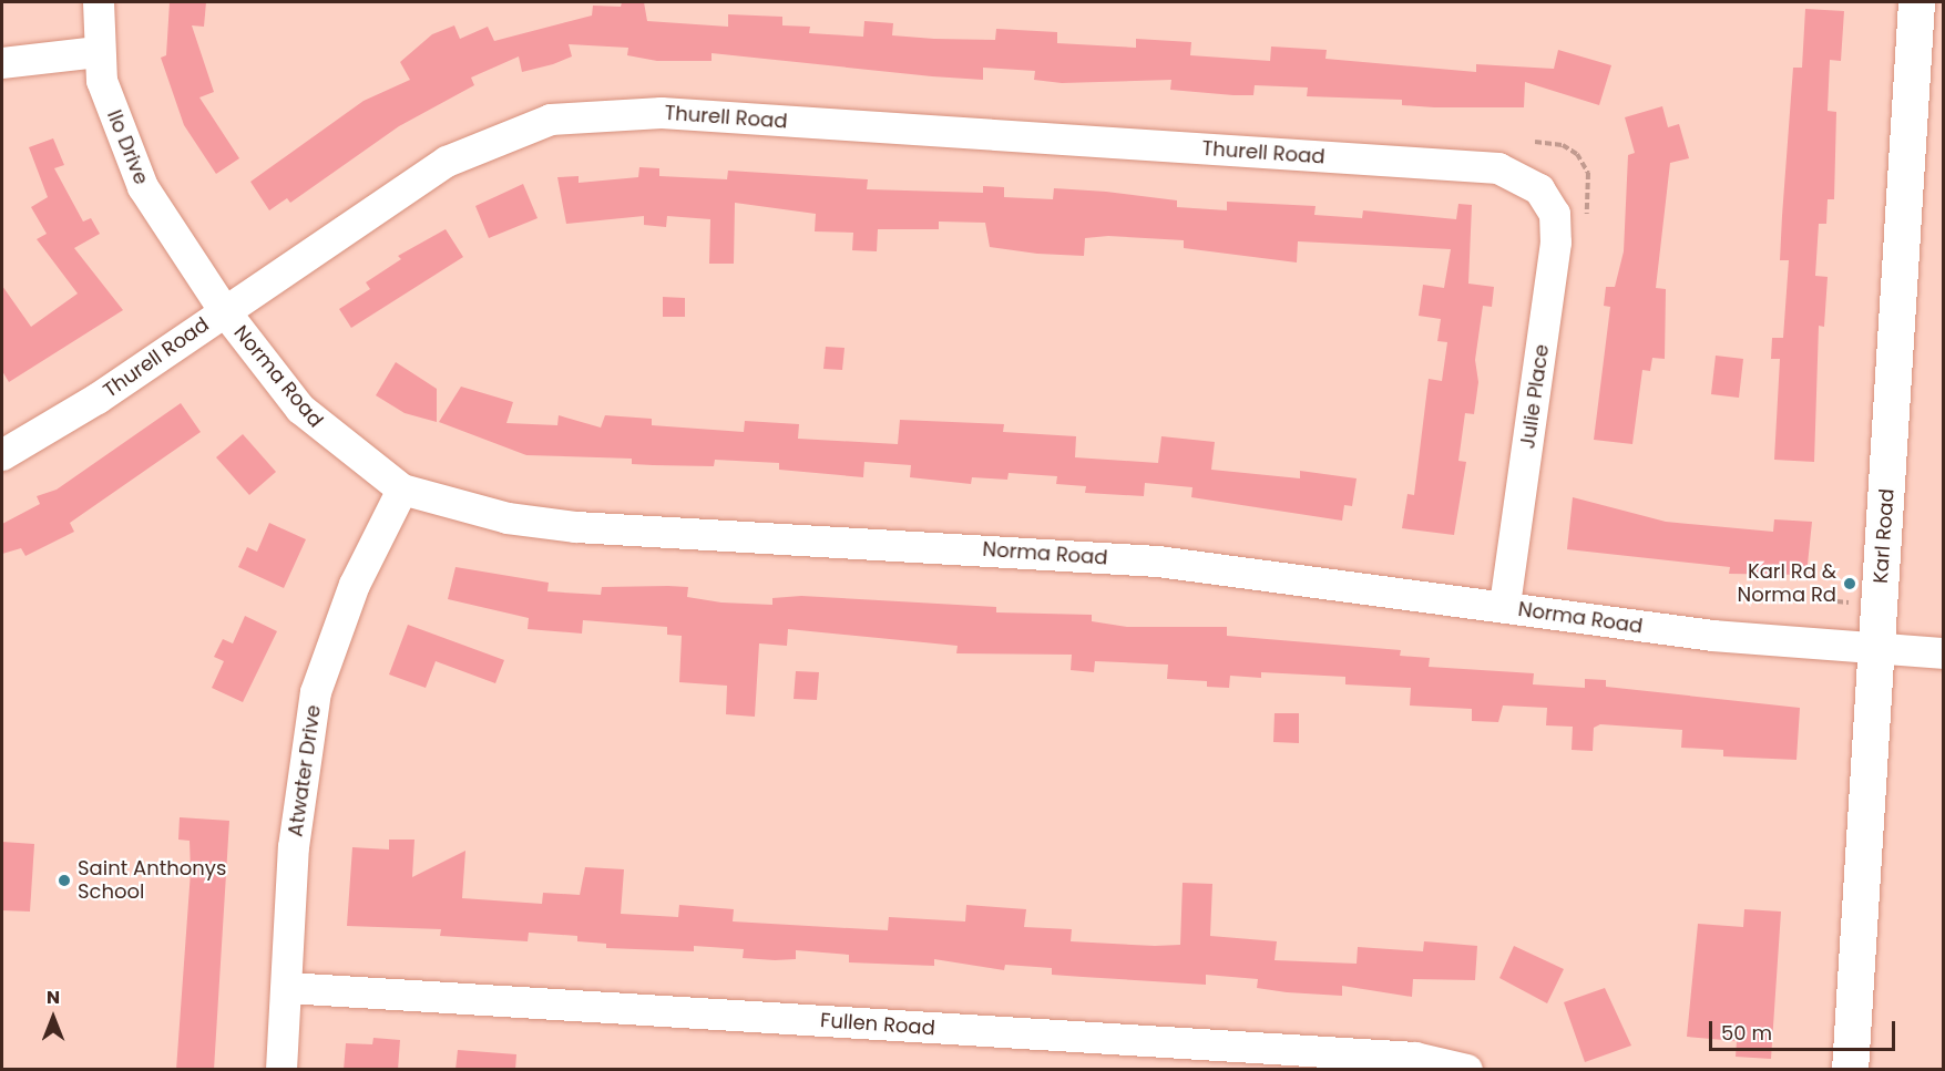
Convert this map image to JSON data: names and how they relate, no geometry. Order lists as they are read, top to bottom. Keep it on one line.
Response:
{"streets":{"main road":["Karl Road"],"street":["Thurell Road","Ilo Drive","Norma Road","Julie Place","Atwater Drive","Fullen Road"]},"crossings":[["Thurell Road","Ilo Drive"],["Thurell Road","Norma Road"],["Thurell Road","Julie Place"],["Ilo Drive","Norma Road"],["Norma Road","Julie Place"],["Norma Road","Karl Road"],["Norma Road","Atwater Drive"],["Atwater Drive","Fullen Road"]],"places":["Karl Rd & Norma Rd","Saint Anthonys School"],"scale_bar":"50 m","north":"top"}
